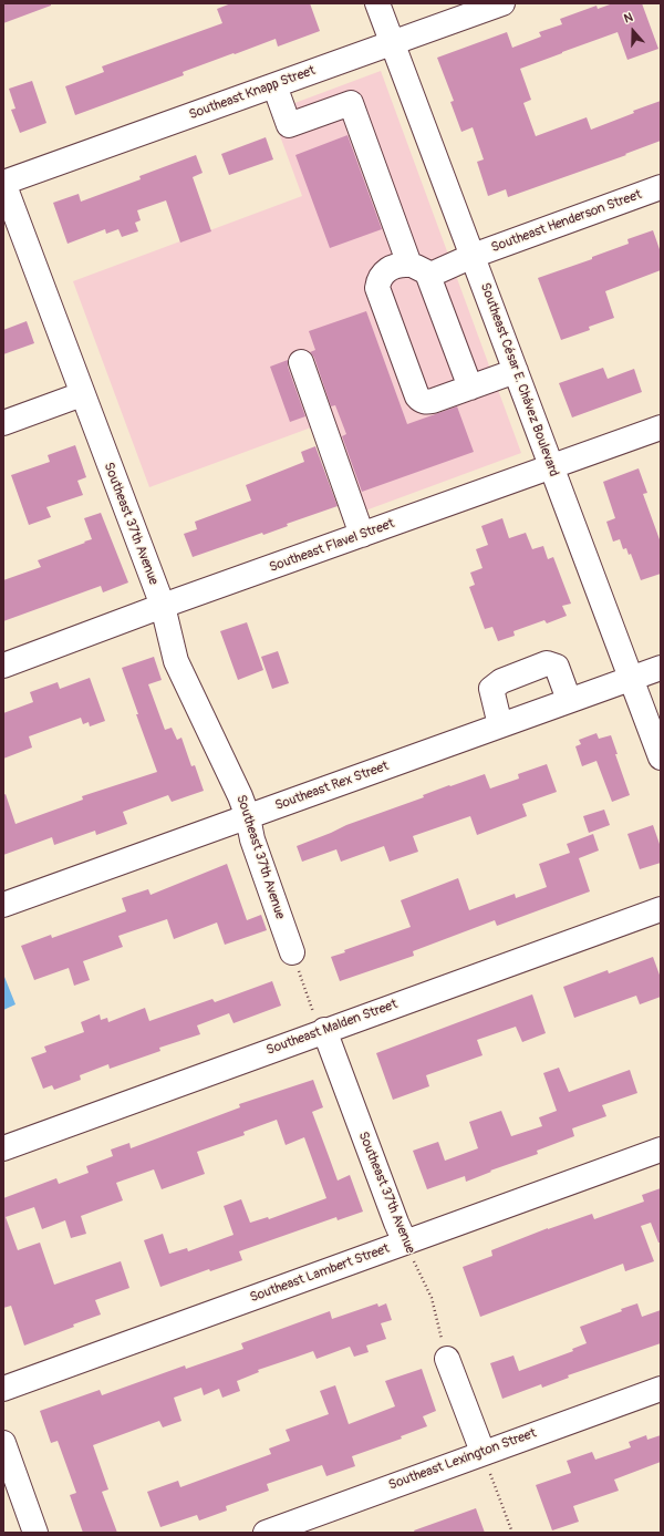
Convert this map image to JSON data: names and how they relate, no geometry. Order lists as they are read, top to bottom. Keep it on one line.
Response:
{"streets":{"street":["Southeast Knapp Street","Southeast Henderson Street","Southeast César E. Chávez Boulevard","Southeast 37th Avenue","Southeast Flavel Street","Southeast Rex Street","Southeast Malden Street","Southeast Lambert Street","Southeast Lexington Street"]},"crossings":[["Southeast Knapp Street","Southeast César E. Chávez Boulevard"],["Southeast Knapp Street","Southeast 37th Avenue"],["Southeast Henderson Street","Southeast César E. Chávez Boulevard"],["Southeast César E. Chávez Boulevard","Southeast Flavel Street"],["Southeast César E. Chávez Boulevard","Southeast Rex Street"],["Southeast 37th Avenue","Southeast Flavel Street"],["Southeast 37th Avenue","Southeast Rex Street"],["Southeast 37th Avenue","Southeast Malden Street"],["Southeast 37th Avenue","Southeast Lambert Street"]],"north":"top"}
